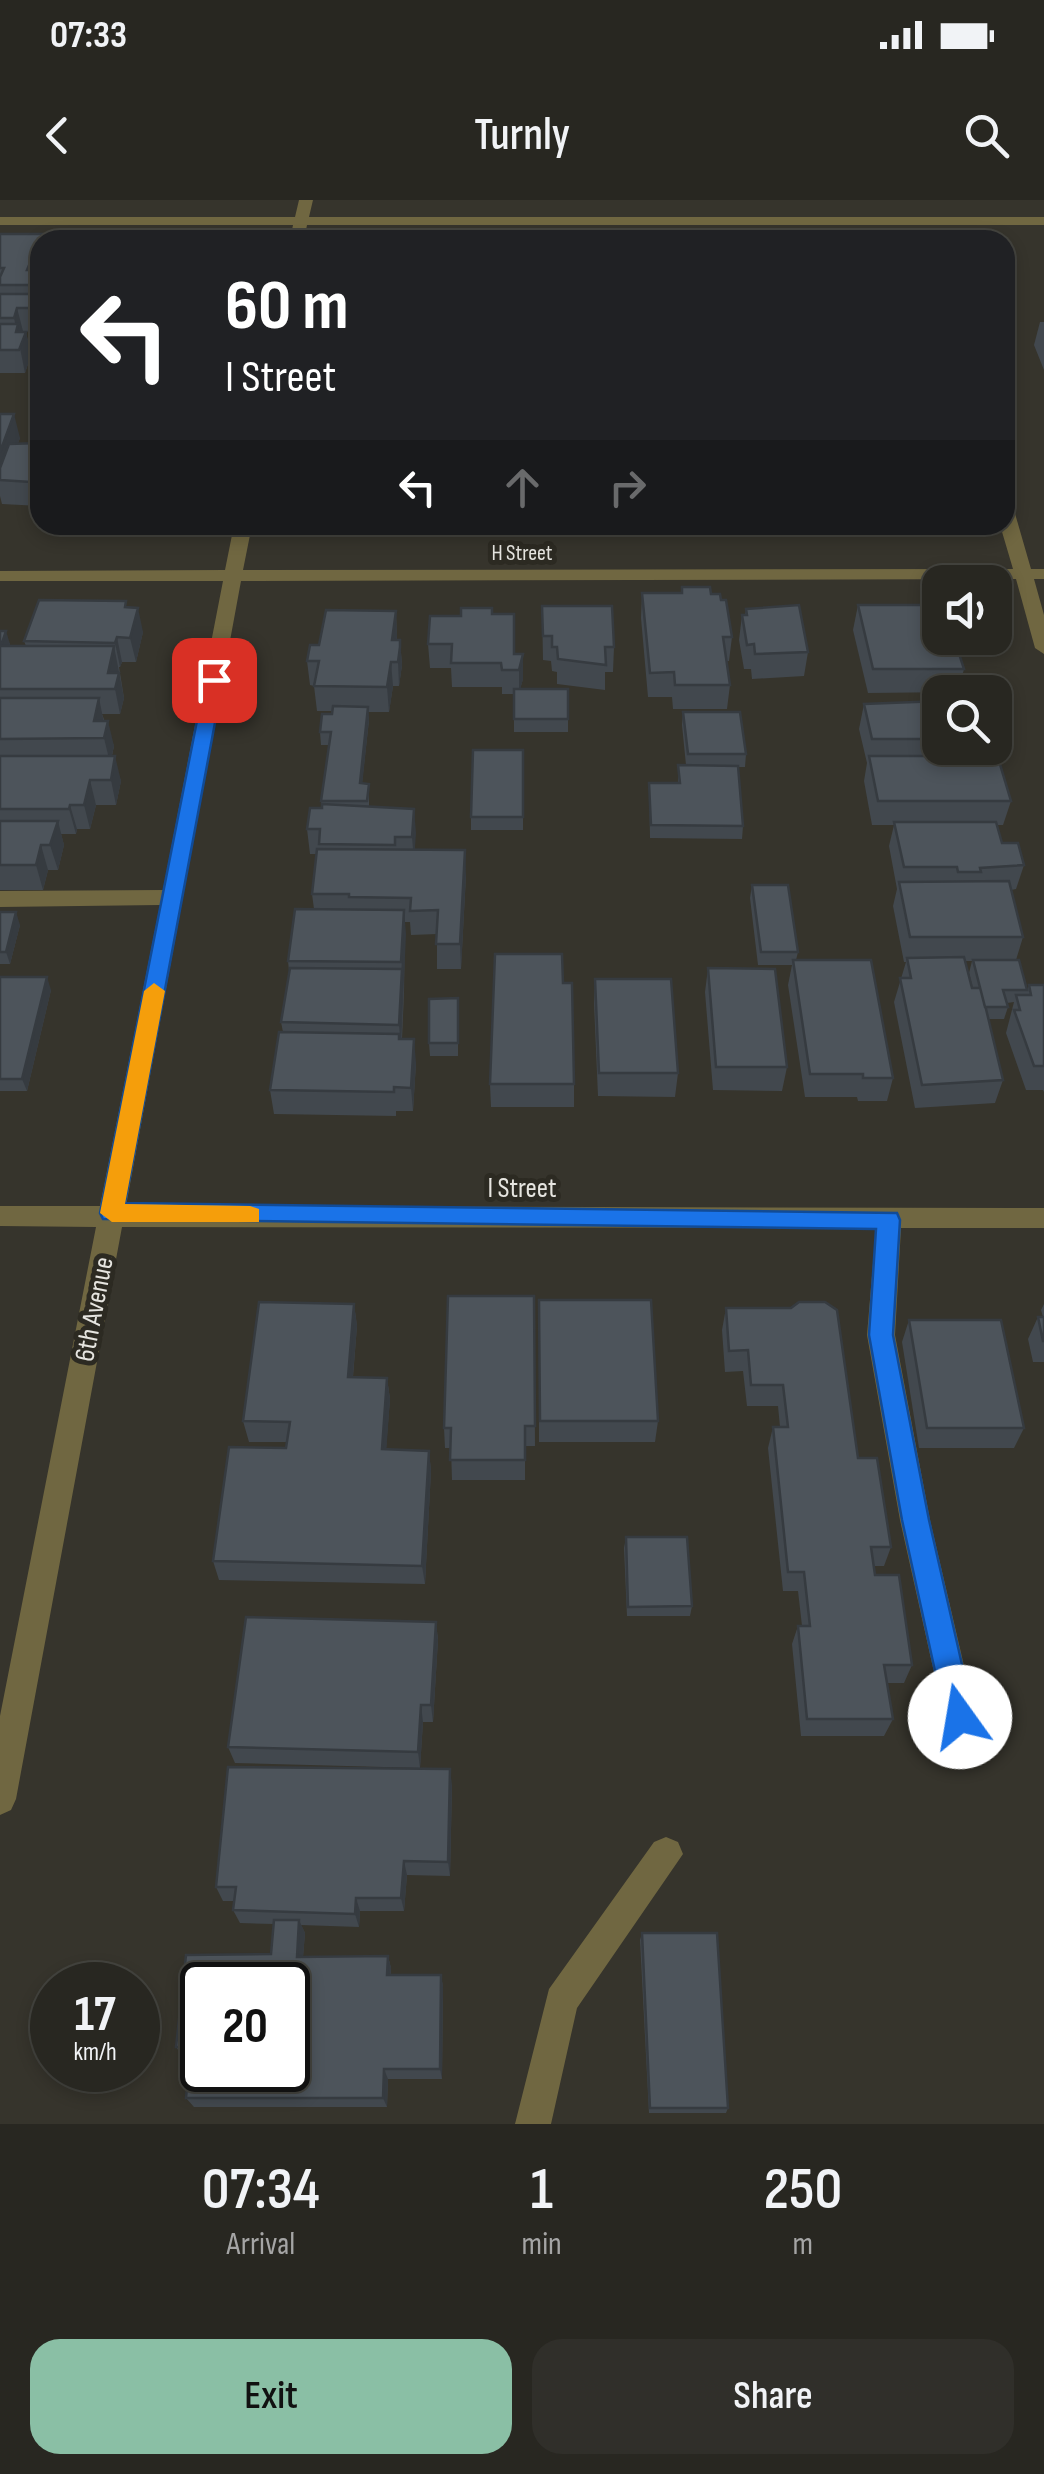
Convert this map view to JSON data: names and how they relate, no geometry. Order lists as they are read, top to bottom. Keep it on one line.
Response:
{"streets":{"street":["H Street","I Street","6th Avenue"]},"crossings":[["H Street","6th Avenue"],["I Street","6th Avenue"]],"page":{"status":"07:33","header":"Turnly","turn":["60 m","I Street"],"speed":"17 km/h","limit":"20","eta":["07:34","Arrival","1","min","250","m"],"buttons":["Exit","Share"]}}
